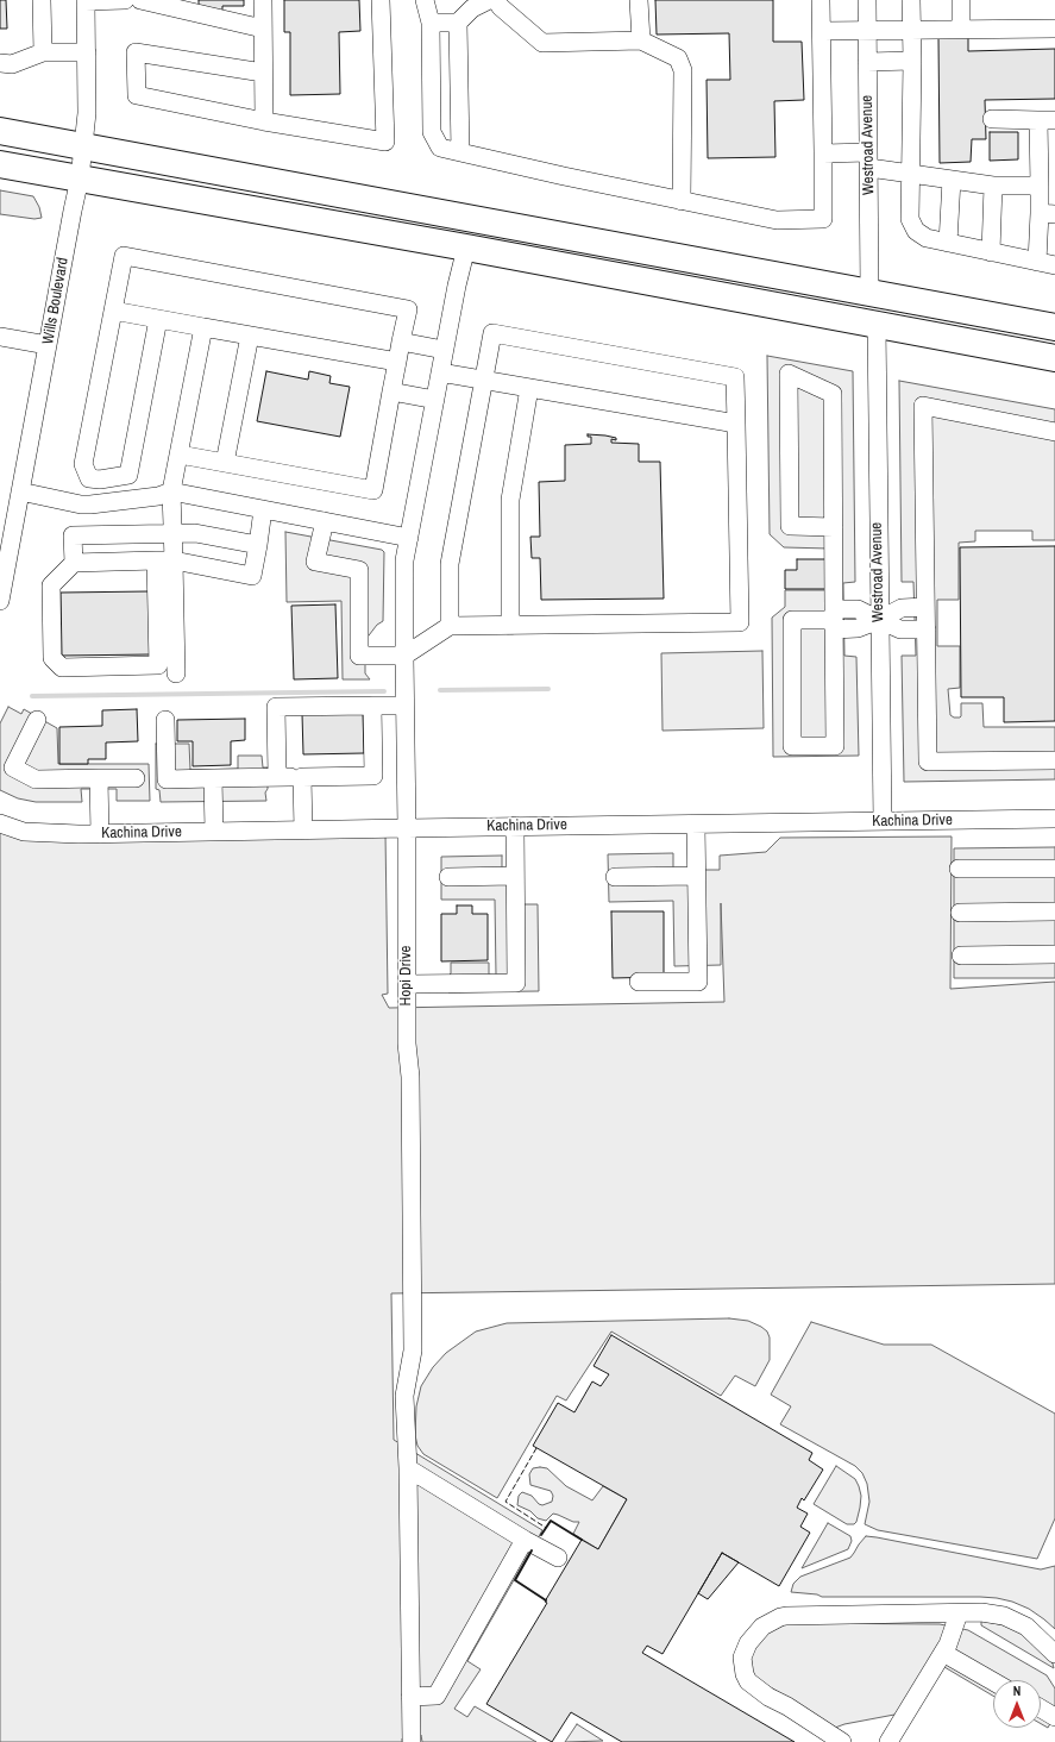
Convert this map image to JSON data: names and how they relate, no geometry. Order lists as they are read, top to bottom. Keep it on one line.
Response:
{"streets":{"street":["Westroad Avenue","Wills Boulevard","Kachina Drive","Hopi Drive"]},"crossings":[["Westroad Avenue","Kachina Drive"],["Kachina Drive","Hopi Drive"]],"north":"top"}
